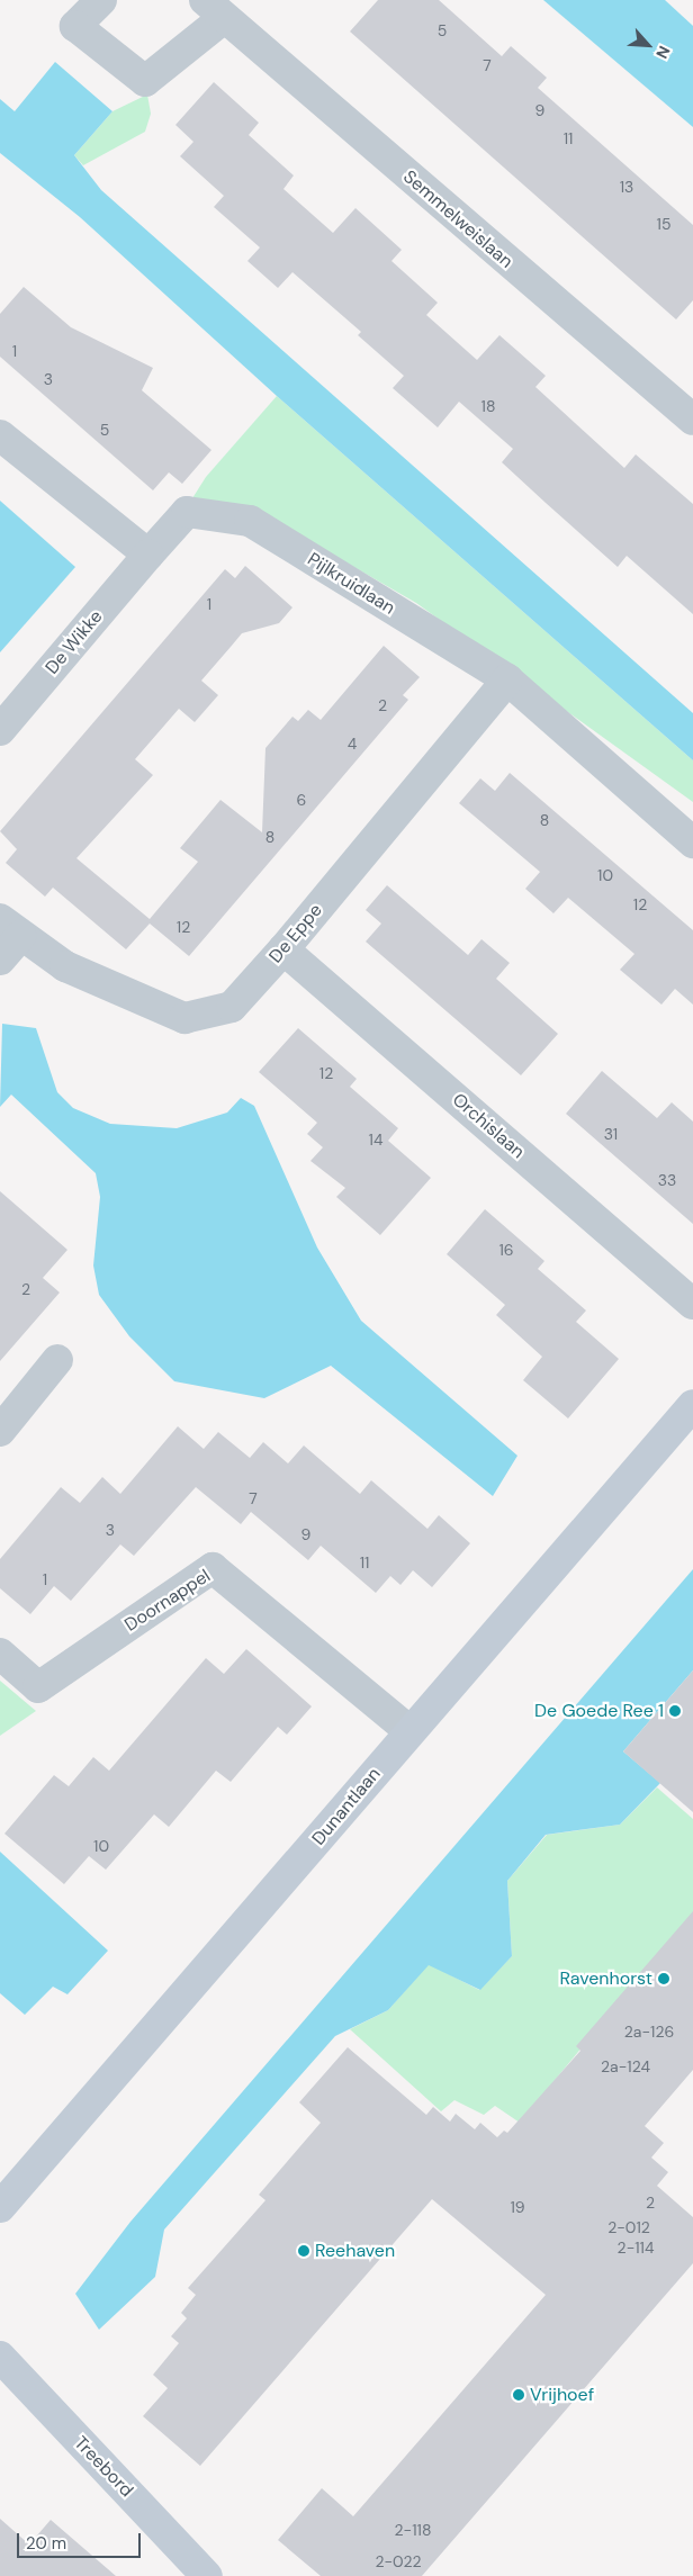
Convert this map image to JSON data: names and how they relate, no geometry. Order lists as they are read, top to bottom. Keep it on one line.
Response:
{"streets":{"street":["Semmelweislaan","Pijlkruidlaan","De Wikke","De Eppe","Orchislaan","Doornappel","Dunantlaan","Treebord"]},"crossings":[["Pijlkruidlaan","De Wikke"],["Pijlkruidlaan","De Eppe"],["De Eppe","Orchislaan"],["Doornappel","Dunantlaan"]],"places":["De Goede Ree 1","Ravenhorst","Reehaven","Vrijhoef"],"house_numbers":["5","7","9","11","13","15","1","3","18","5","1","2","4","6","8","8","10","12","12","12","31","14","33","16","2","7","3","9","11","1","10","2a-126","2a-124","2","19","2-012","2-114","2-118","2-022"],"scale_bar":"20 m","north":"bottom right"}
